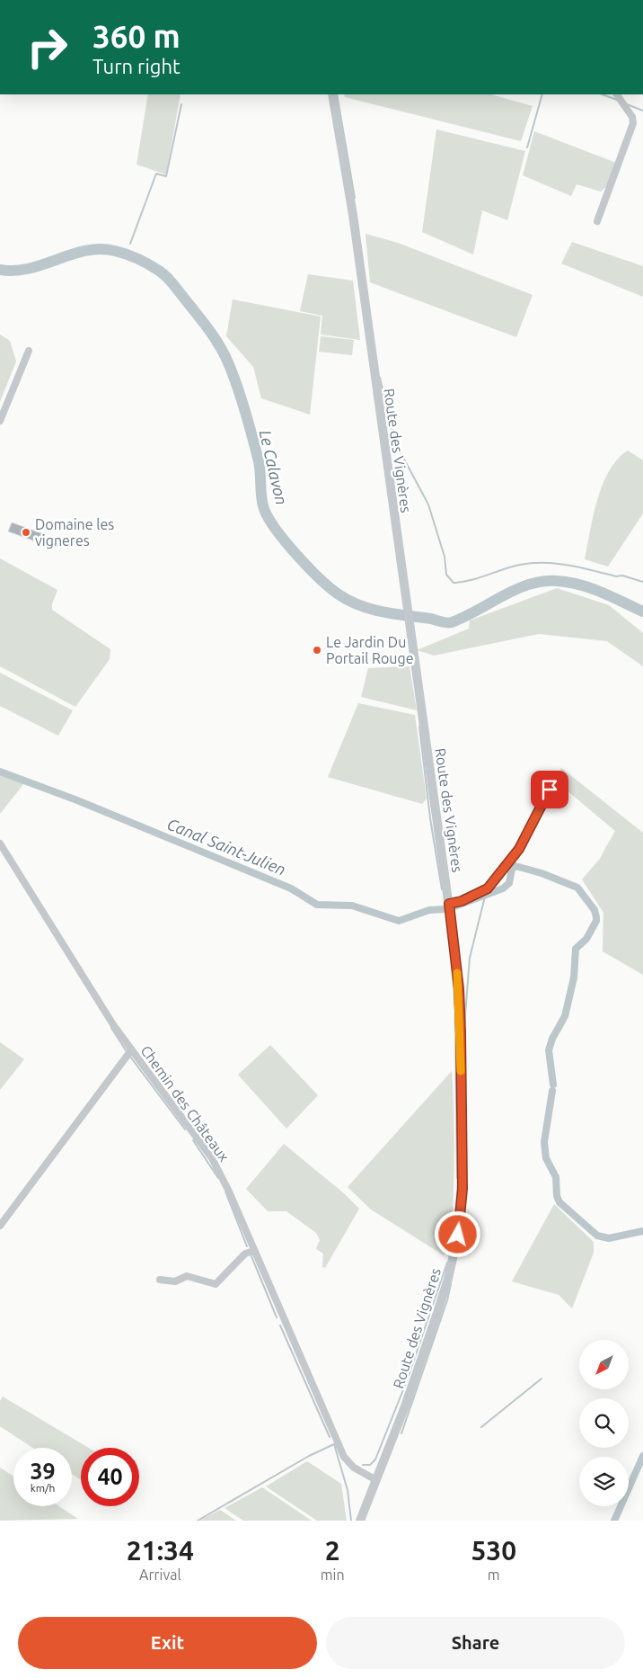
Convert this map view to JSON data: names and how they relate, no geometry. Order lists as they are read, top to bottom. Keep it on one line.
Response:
{"streets":{"street":["Route des Vignères","Chemin des Châteaux"]},"crossings":[["Route des Vignères","Chemin des Châteaux"]],"water":["Le Calavon","Canal Saint-Julien"],"places":["Domaine les vigneres","Le Jardin Du Portail Rouge"],"north":"bottom left","page":{"turn":["360 m","Turn right"],"speed":"39 km/h","limit":"40","eta":["21:34","Arrival","2","min","530","m"],"buttons":["Exit","Share"]}}
